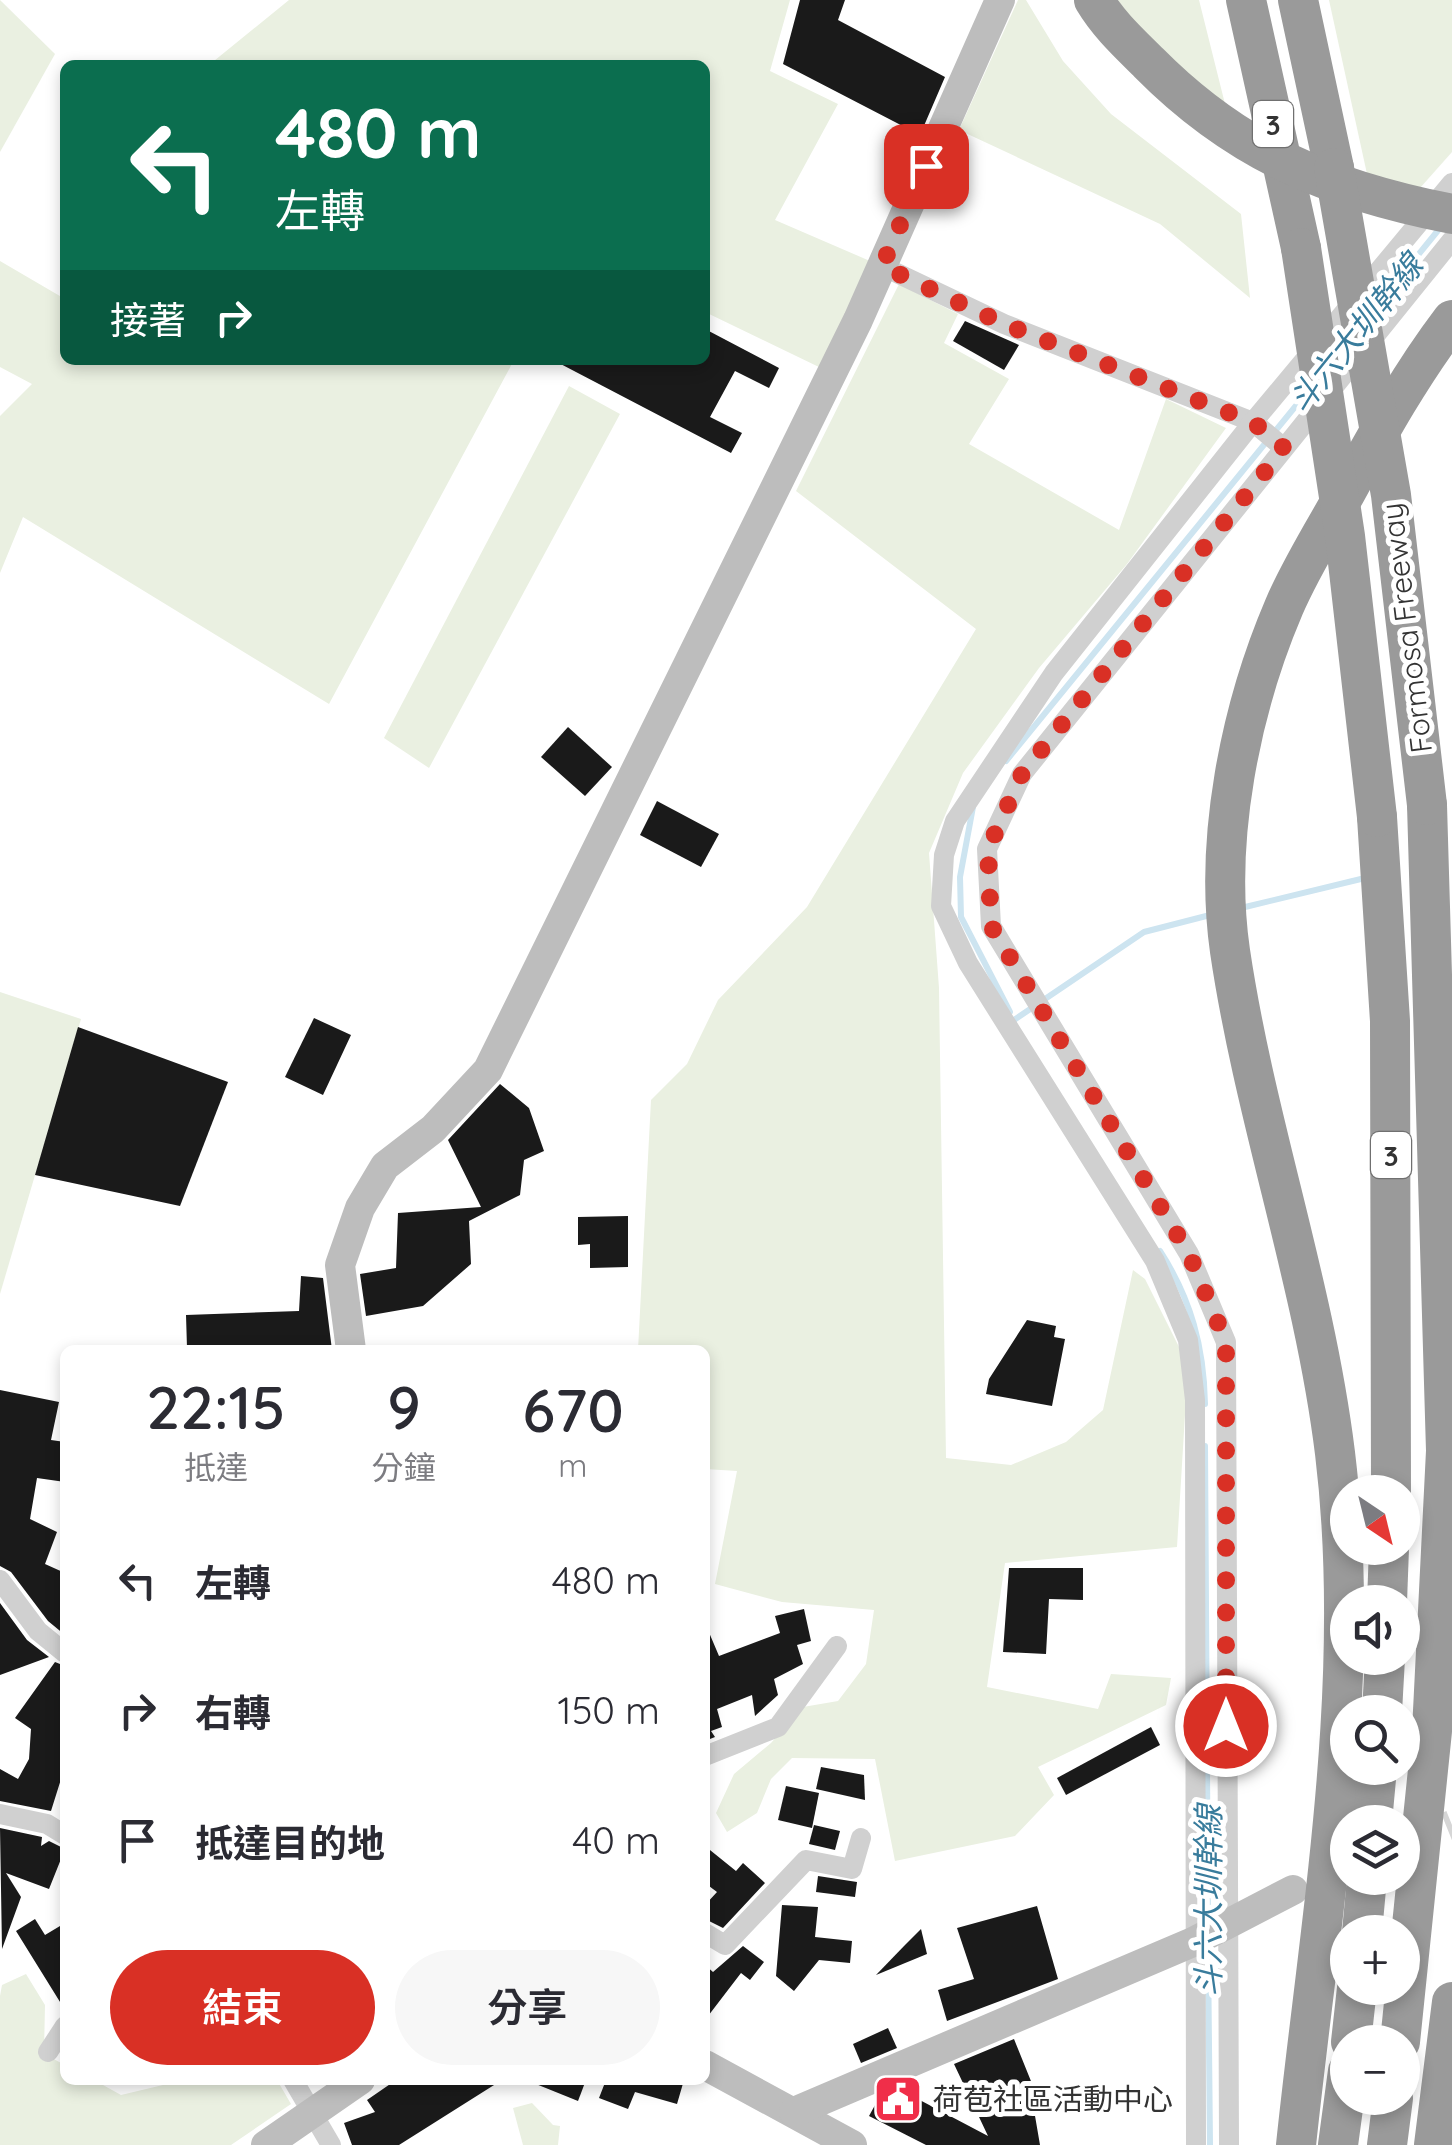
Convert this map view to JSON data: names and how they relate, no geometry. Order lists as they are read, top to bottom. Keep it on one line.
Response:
{"streets":{"highway":["3","Formosa Freeway"]},"water":["斗六大圳幹線"],"places":{"public building":["荷苞社區活動中心"]},"north":"bottom right","page":{"turn":["480 m","左轉"],"then":"接著","eta":["22:15","抵達","9","分鐘","670","m"],"map_buttons":["+","−"],"list":[{"name":"左轉","value":"480 m"},{"name":"右轉","value":"150 m"},{"name":"抵達目的地","value":"40 m"}],"buttons":["結束","分享"]}}
